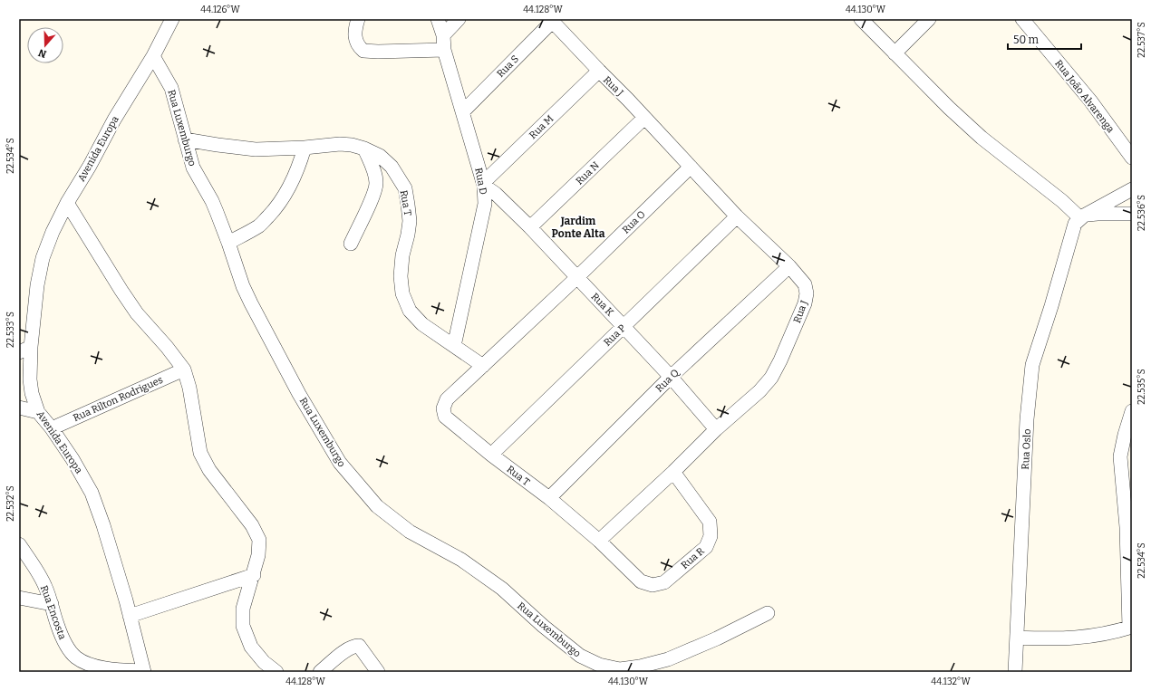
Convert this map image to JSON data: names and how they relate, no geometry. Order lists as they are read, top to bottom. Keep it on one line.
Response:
{"streets":{"street":["Rua S","Rua J","Rua João Alvarenga","Rua M","Rua Luxemburgo","Avenida Europa","Rua N","Rua D","Rua T","Rua O","Rua K","Rua P","Rua Q","Rua Rilton Rodrigues","Rua Oslo","Rua R","Rua Encosta"]},"crossings":[["Rua S","Rua J"],["Rua S","Rua D"],["Rua J","Rua M"],["Rua J","Rua N"],["Rua J","Rua T"],["Rua J","Rua O"],["Rua J","Rua K"],["Rua J","Rua P"],["Rua J","Rua Q"],["Rua J","Rua R"],["Rua M","Rua D"],["Rua M","Rua K"],["Rua Luxemburgo","Avenida Europa"],["Rua Luxemburgo","Rua T"],["Avenida Europa","Rua Rilton Rodrigues"],["Avenida Europa","Rua Encosta"],["Rua N","Rua K"],["Rua D","Rua T"],["Rua D","Rua K"],["Rua T","Rua O"],["Rua T","Rua K"],["Rua T","Rua P"],["Rua T","Rua Q"],["Rua T","Rua R"],["Rua O","Rua K"],["Rua K","Rua P"],["Rua K","Rua Q"]],"districts":["Jardim Ponte Alta"],"scale_bar":"50 m","north":"bottom","coordinates":["44.126°W","44.128°W","44.130°W","22.537°S","22.534°S","22.536°S","22.533°S","22.535°S","22.532°S","44.132°W"]}
